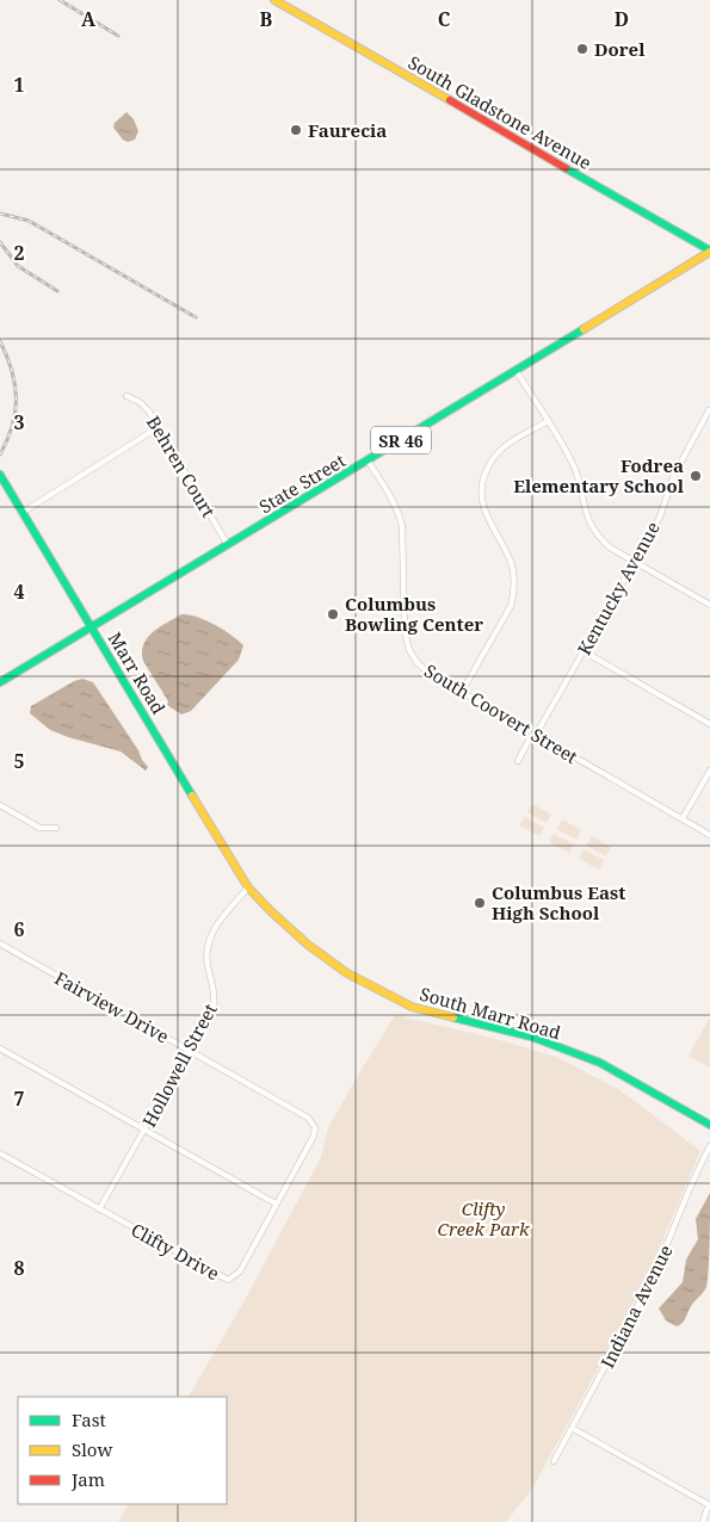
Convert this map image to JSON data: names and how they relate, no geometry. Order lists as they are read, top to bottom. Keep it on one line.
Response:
{"streets":{"main road":["South Gladstone Avenue","SR 46","State Street","Marr Road","South Marr Road"],"street":["Behren Court","Kentucky Avenue","South Coovert Street","Fairview Drive","Hollowell Street","Clifty Drive","Indiana Avenue"]},"crossings":[["South Gladstone Avenue","State Street"],["Behren Court","State Street"],["State Street","Marr Road"],["State Street","South Coovert Street"],["Kentucky Avenue","South Coovert Street"],["Marr Road","South Marr Road"],["Marr Road","Hollowell Street"],["Fairview Drive","Hollowell Street"],["Fairview Drive","Clifty Drive"],["South Marr Road","Hollowell Street"],["Hollowell Street","Clifty Drive"]],"parks":["Clifty Creek Park"],"places":["Dorel","Faurecia","Fodrea Elementary School","Columbus Bowling Center","Columbus East High School"],"legend":["Fast","Slow","Jam"],"grid":{"columns":["A","B","C","D"],"rows":["1","2","3","4","5","6","7","8"]}}
